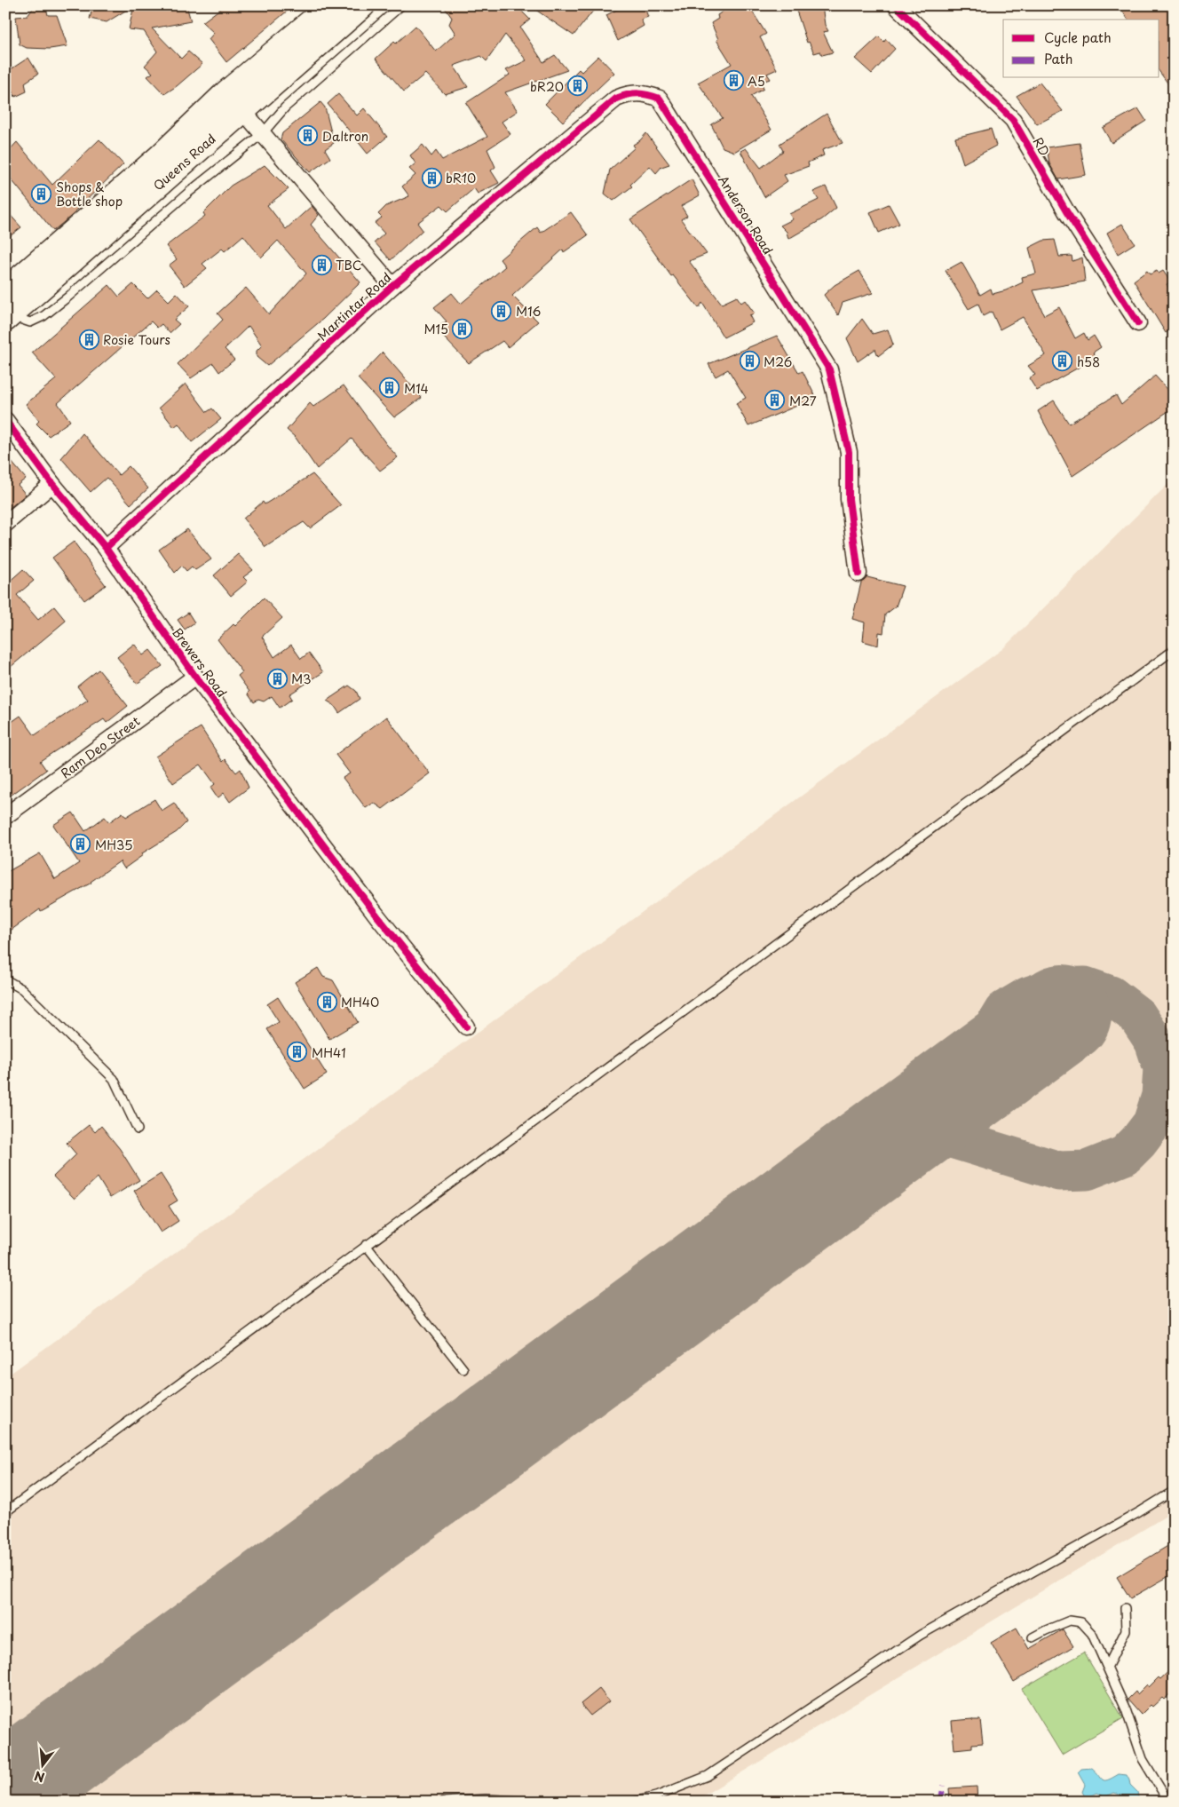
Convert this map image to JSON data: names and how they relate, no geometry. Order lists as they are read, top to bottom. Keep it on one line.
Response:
{"streets":{"main road":["Queens Road"],"street":["RD","Anderson Road","Martintar Road","Brewers Road","Ram Deo Street"]},"crossings":[["Anderson Road","Martintar Road"],["Martintar Road","Brewers Road"],["Brewers Road","Ram Deo Street"]],"places":{"building":["A5","bR20","Daltron","bR10","Shops & Bottle shop","TBC","M16","M15","Rosie Tours","M26","h58","M14","M27","M3","MH35","MH40","MH41"]},"legend":["Cycle path","Path"],"north":"bottom"}
